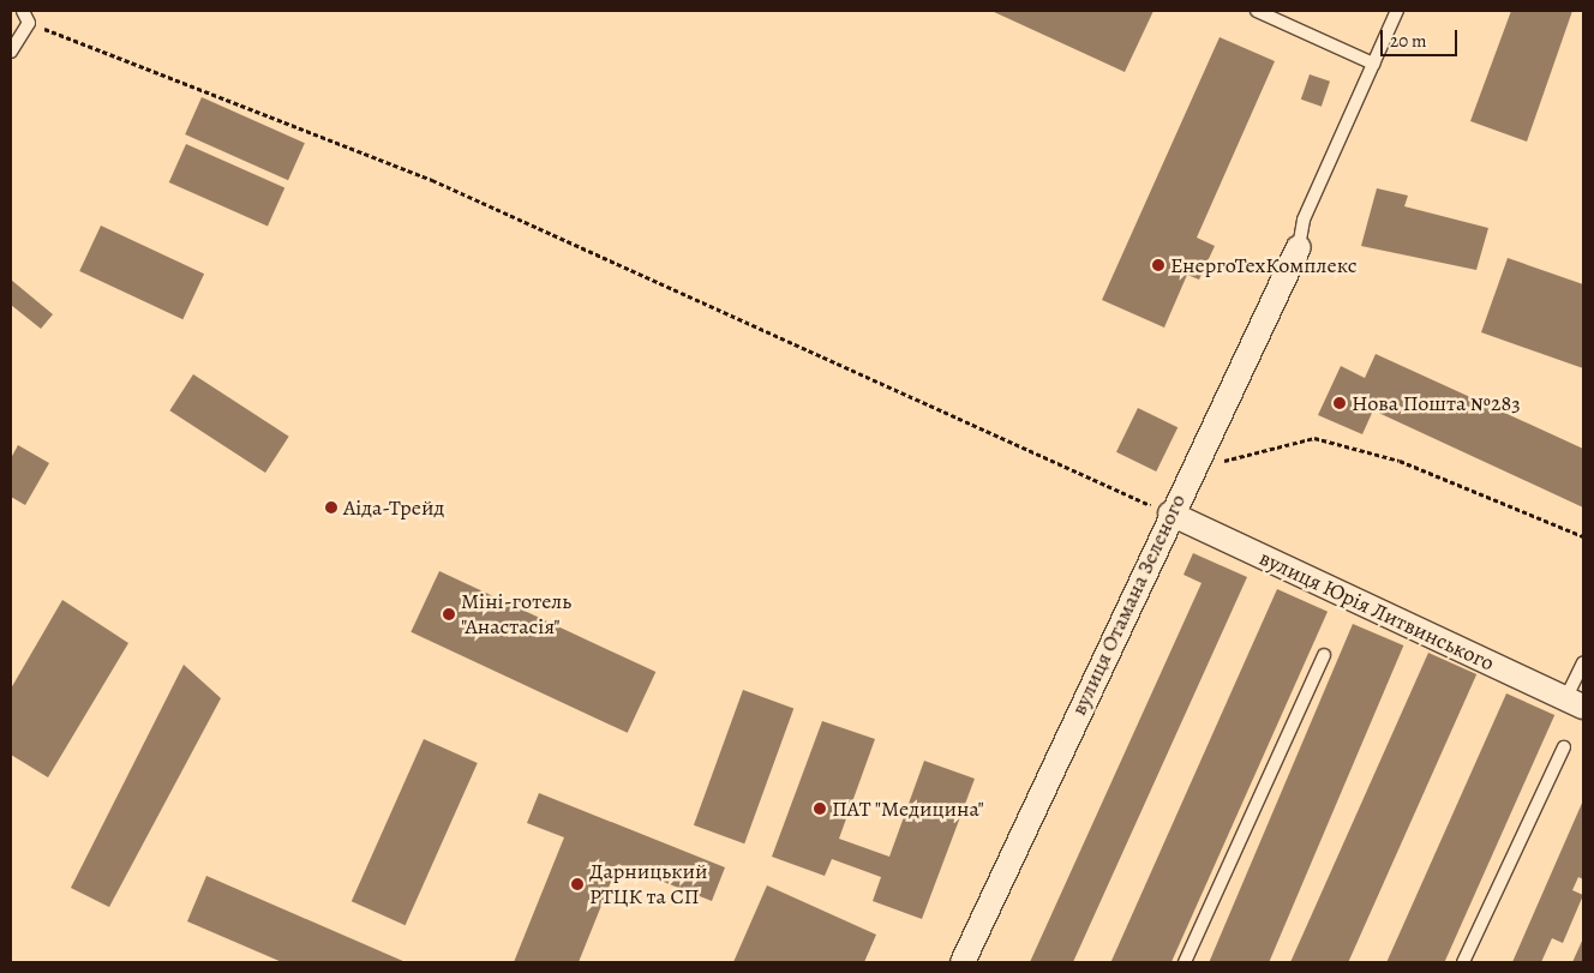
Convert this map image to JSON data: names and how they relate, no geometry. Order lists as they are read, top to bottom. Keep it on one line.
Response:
{"streets":{"street":["вулиця Отамана Зеленого","вулиця Юрія Литвинського"]},"crossings":[["вулиця Отамана Зеленого","вулиця Юрія Литвинського"]],"places":["ЕнергоТехКомплекс","Нова Пошта №283","Аіда-Трейд","Міні-готель \"Анастасія\"","ПАТ \"Медицина\"","Дарницький РТЦК та СП"],"scale_bar":"20 m"}
